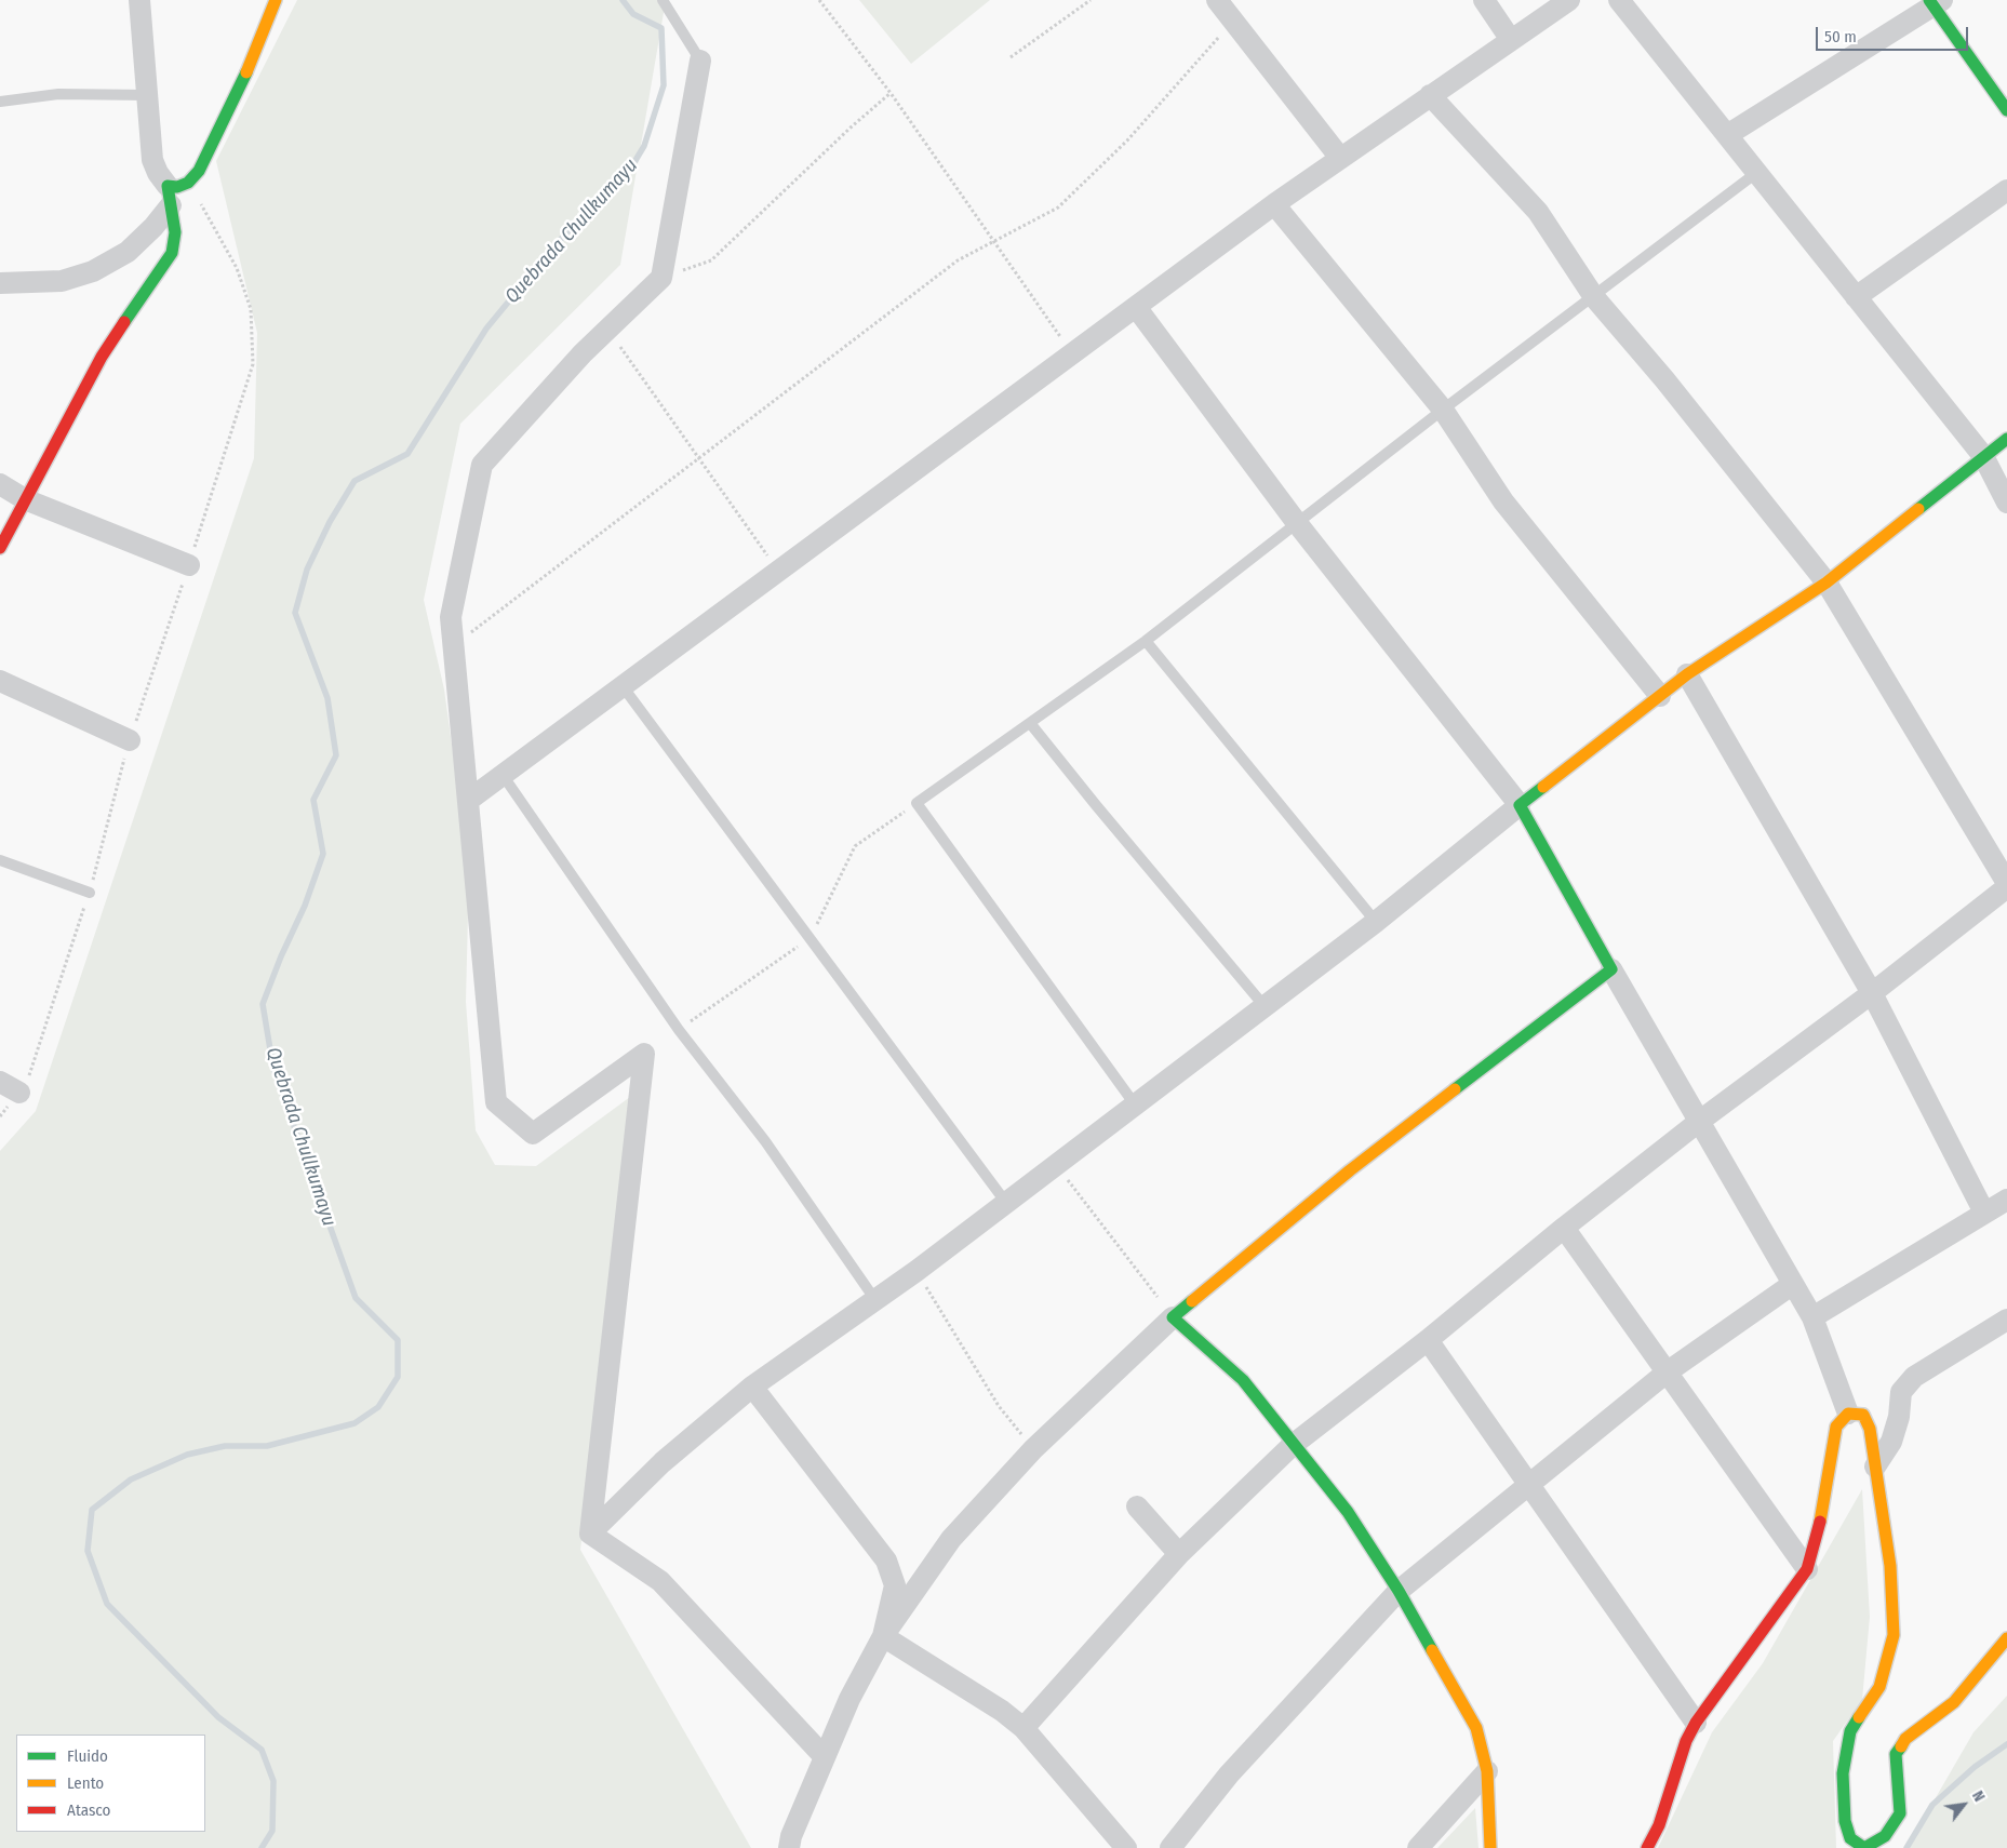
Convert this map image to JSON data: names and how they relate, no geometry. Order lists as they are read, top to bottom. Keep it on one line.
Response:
{"water":["Quebrada Chullkumayu"],"legend":["Fluido","Lento","Atasco"],"scale_bar":"50 m","north":"top right"}
